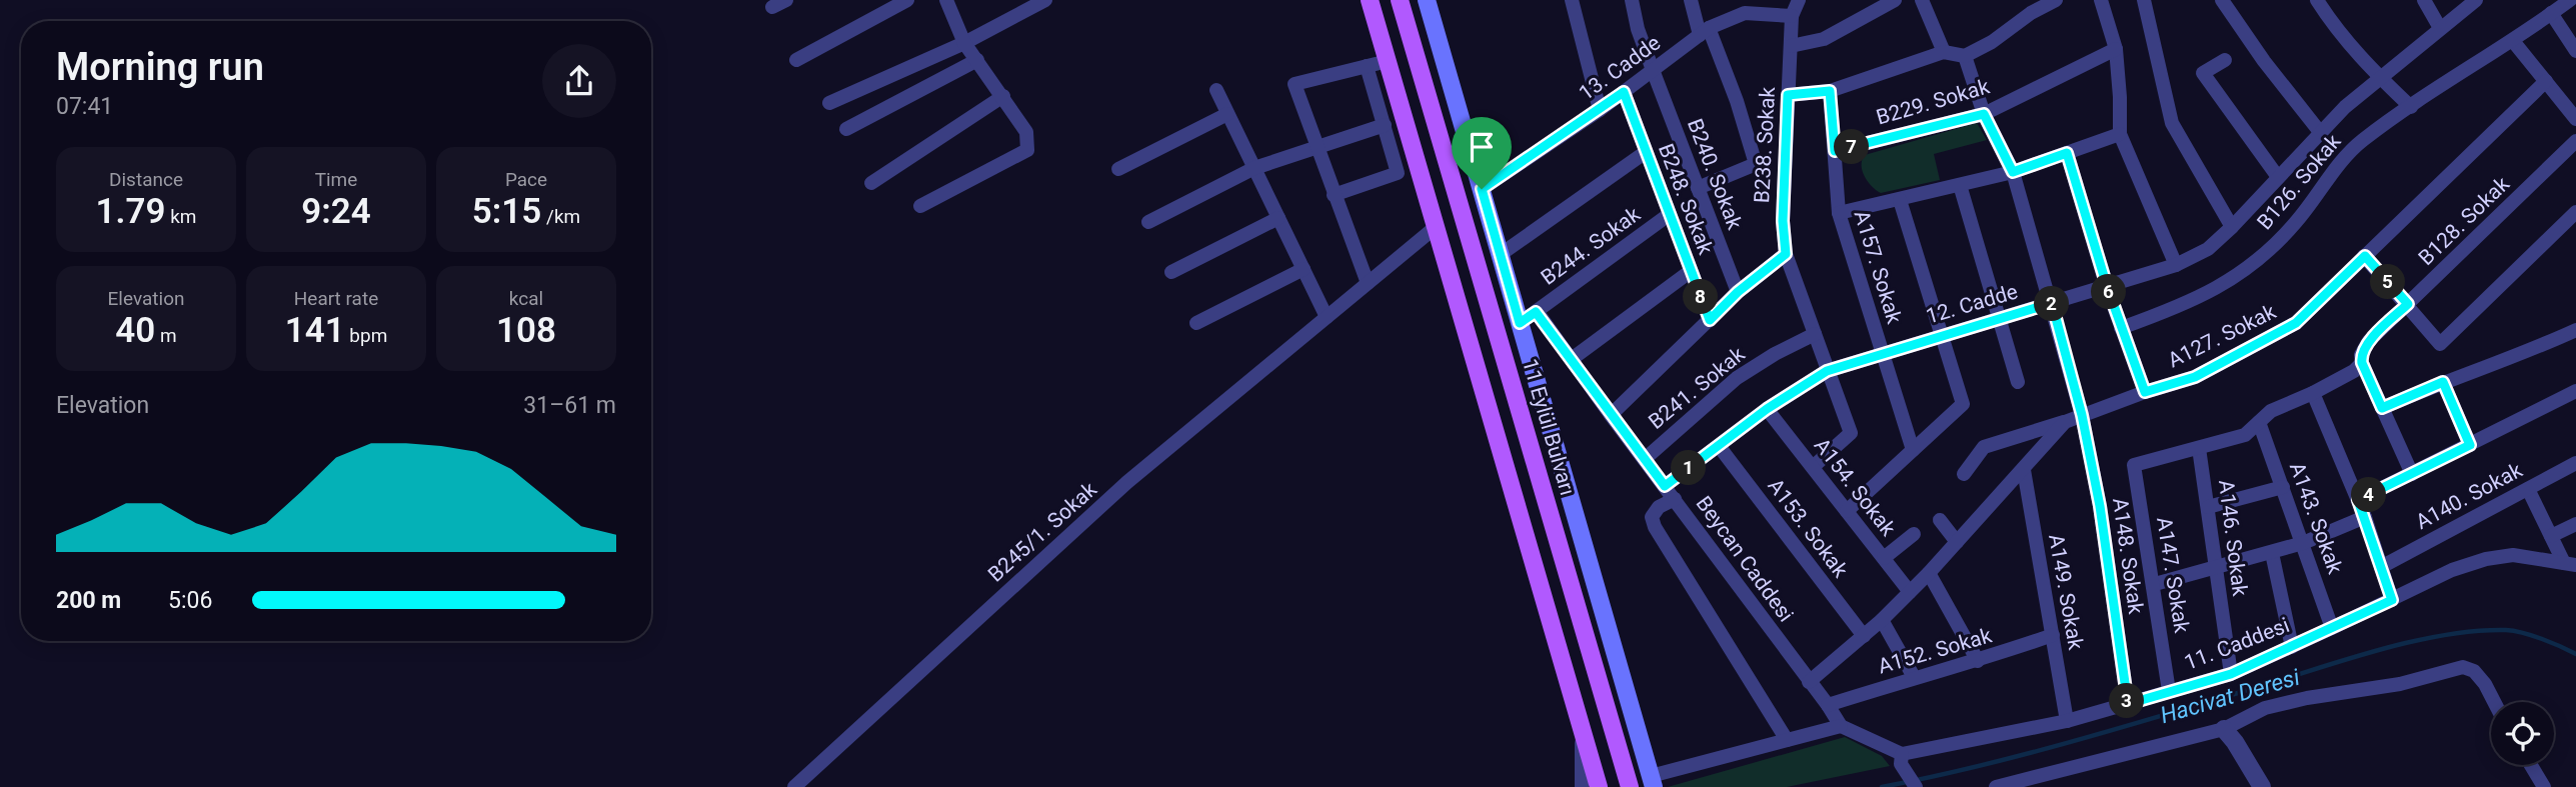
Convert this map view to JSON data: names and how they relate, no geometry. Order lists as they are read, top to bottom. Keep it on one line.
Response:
{"streets":{"main road":["11 Eylül Bulvarı"],"street":["13. Cadde","B229. Sokak","B238. Sokak","B240. Sokak","B126. Sokak","B248. Sokak","B128. Sokak","B244. Sokak","A157. Sokak","12. Cadde","A127. Sokak","B241. Sokak","A154. Sokak","A140. Sokak","A143. Sokak","A153. Sokak","B245/1. Sokak","A146. Sokak","A148. Sokak","Beycan Caddesi","A147. Sokak","A149. Sokak","11. Caddesi","A152. Sokak"]},"crossings":[["13. Cadde","B238. Sokak"],["13. Cadde","B240. Sokak"],["13. Cadde","B248. Sokak"],["B229. Sokak","A157. Sokak"],["B229. Sokak","A148. Sokak"],["B238. Sokak","12. Cadde"],["B238. Sokak","B241. Sokak"],["B238. Sokak","A154. Sokak"],["B248. Sokak","B244. Sokak"],["B128. Sokak","A143. Sokak"],["B128. Sokak","A146. Sokak"],["B128. Sokak","A147. Sokak"],["B244. Sokak","Beycan Caddesi"],["A157. Sokak","12. Cadde"],["12. Cadde","A154. Sokak"],["12. Cadde","A153. Sokak"],["12. Cadde","A148. Sokak"],["12. Cadde","Beycan Caddesi"],["A127. Sokak","A154. Sokak"],["A127. Sokak","A153. Sokak"],["A127. Sokak","A148. Sokak"],["A127. Sokak","Beycan Caddesi"],["A127. Sokak","A149. Sokak"],["B241. Sokak","Beycan Caddesi"],["A143. Sokak","11. Caddesi"],["A146. Sokak","11. Caddesi"],["A148. Sokak","11. Caddesi"],["Beycan Caddesi","A152. Sokak"],["A147. Sokak","11. Caddesi"],["A149. Sokak","11. Caddesi"],["A149. Sokak","A152. Sokak"]],"water":["Hacivat Deresi"],"page":{"heading":["Morning run","07:41"],"pins":["7","5","6","8","2","1","4","3"],"stats":[["Distance","1.79 km"],["Time","9:24"],["Pace","5:15 /km"],["Elevation","40 m"],["Heart rate","141 bpm"],["kcal","108"]],"chart":["Elevation","31–61 m"],"list":[{"name":"200 m","note":"5:06"}]}}
